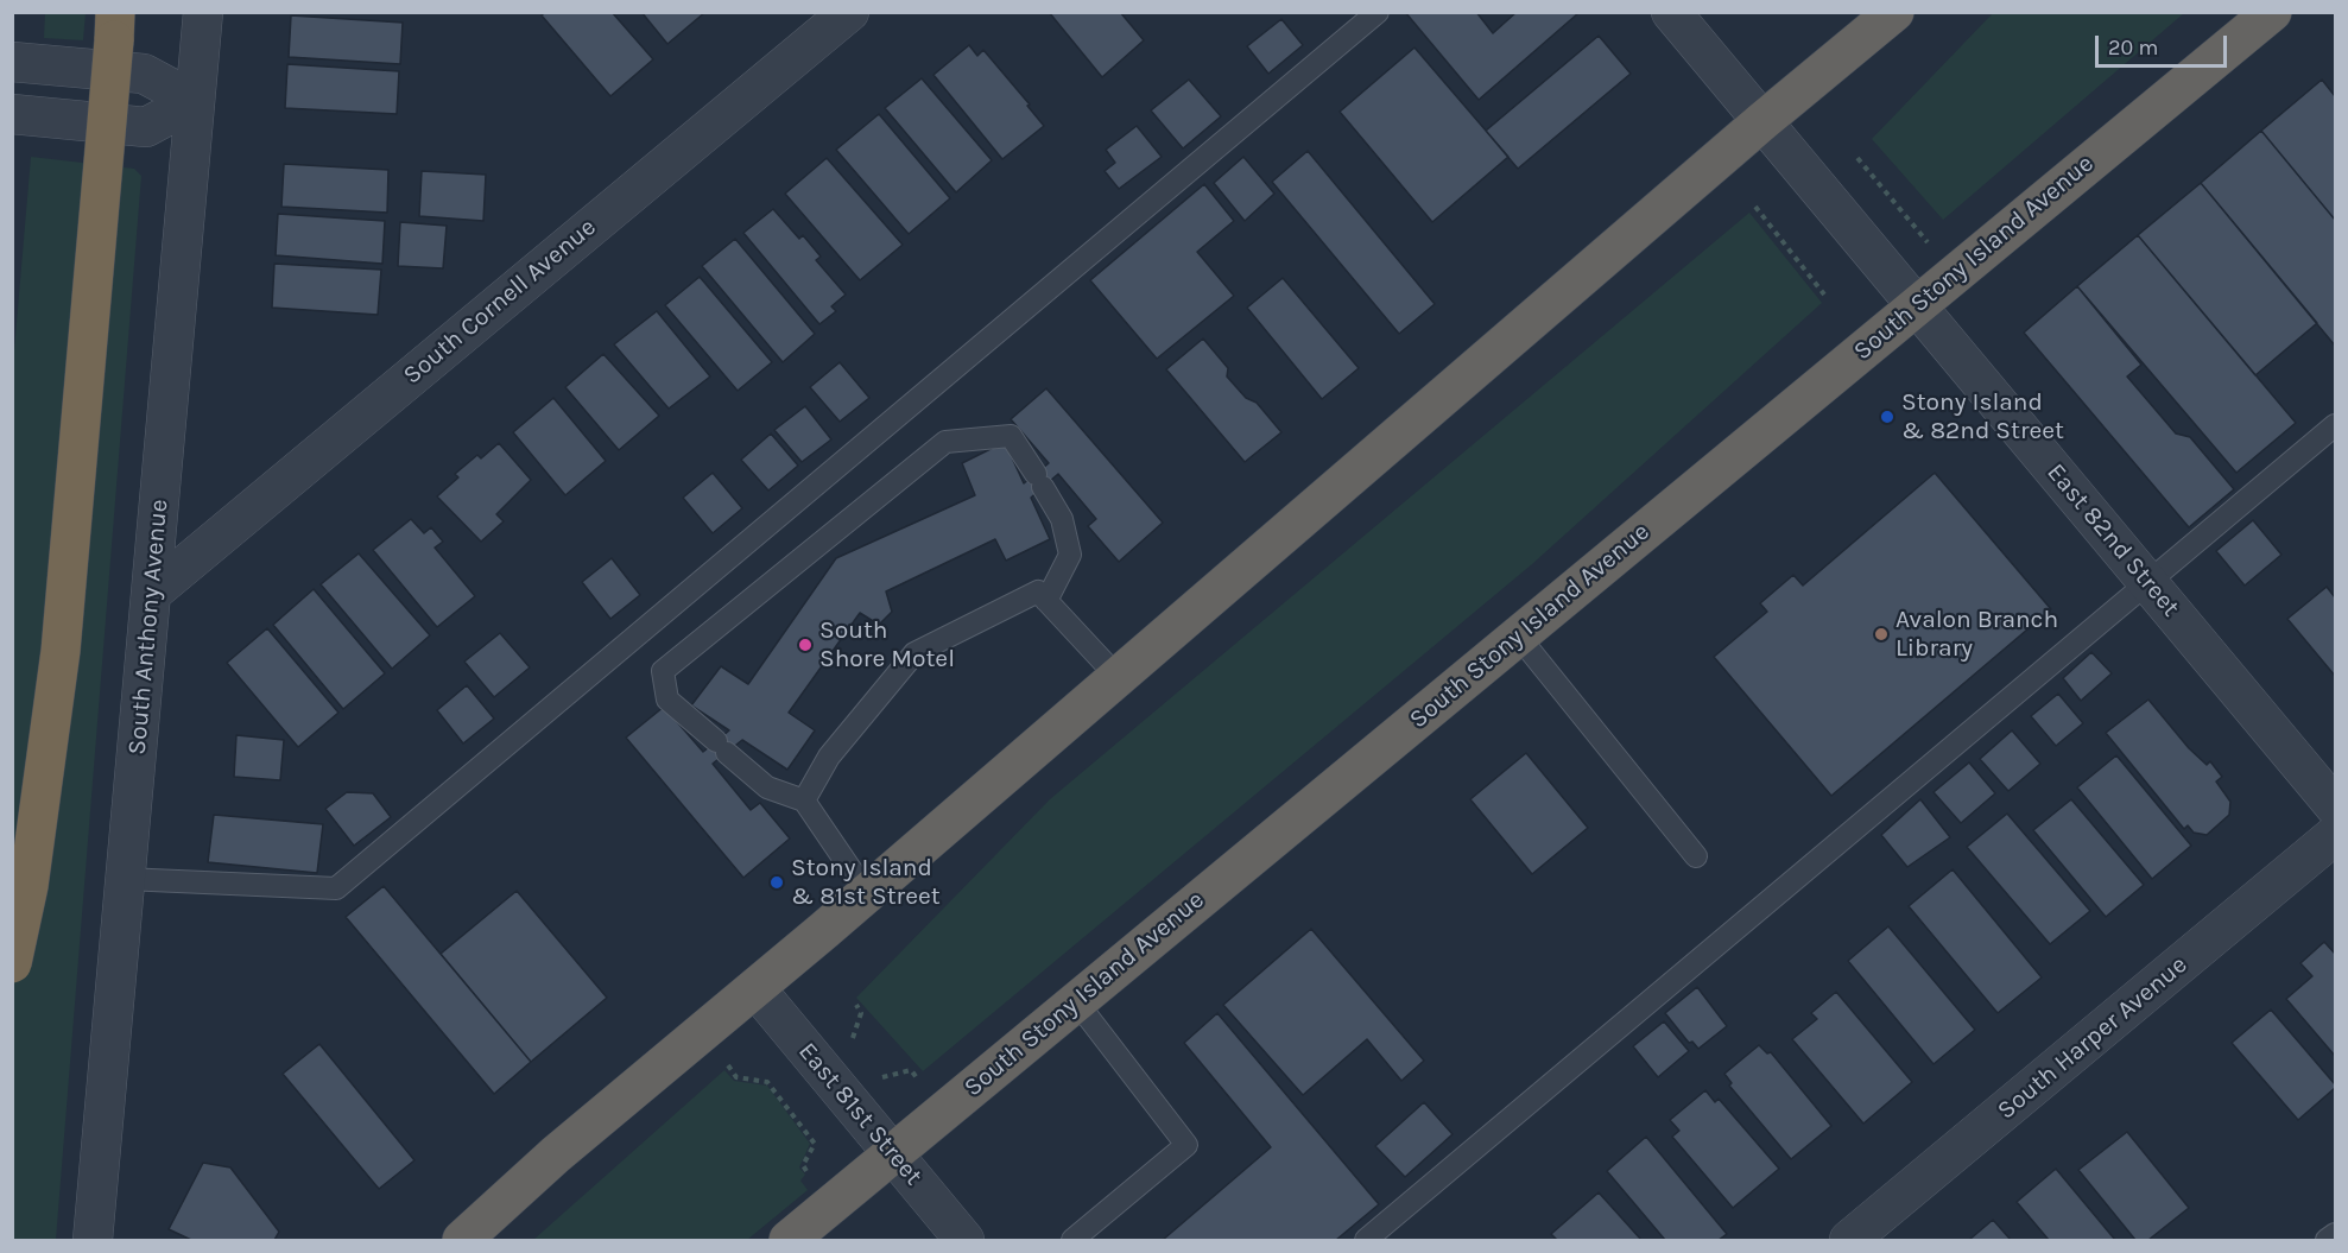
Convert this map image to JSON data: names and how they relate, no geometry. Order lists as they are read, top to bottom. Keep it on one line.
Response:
{"streets":{"highway":["South Stony Island Avenue"],"street":["South Cornell Avenue","East 82nd Street","South Anthony Avenue","South Harper Avenue","East 81st Street"]},"crossings":[["South Stony Island Avenue","East 82nd Street"],["South Stony Island Avenue","East 81st Street"],["South Cornell Avenue","South Anthony Avenue"]],"places":["Stony Island & 82nd Street","Avalon Branch Library","South Shore Motel","Stony Island & 81st Street"],"scale_bar":"20 m"}
